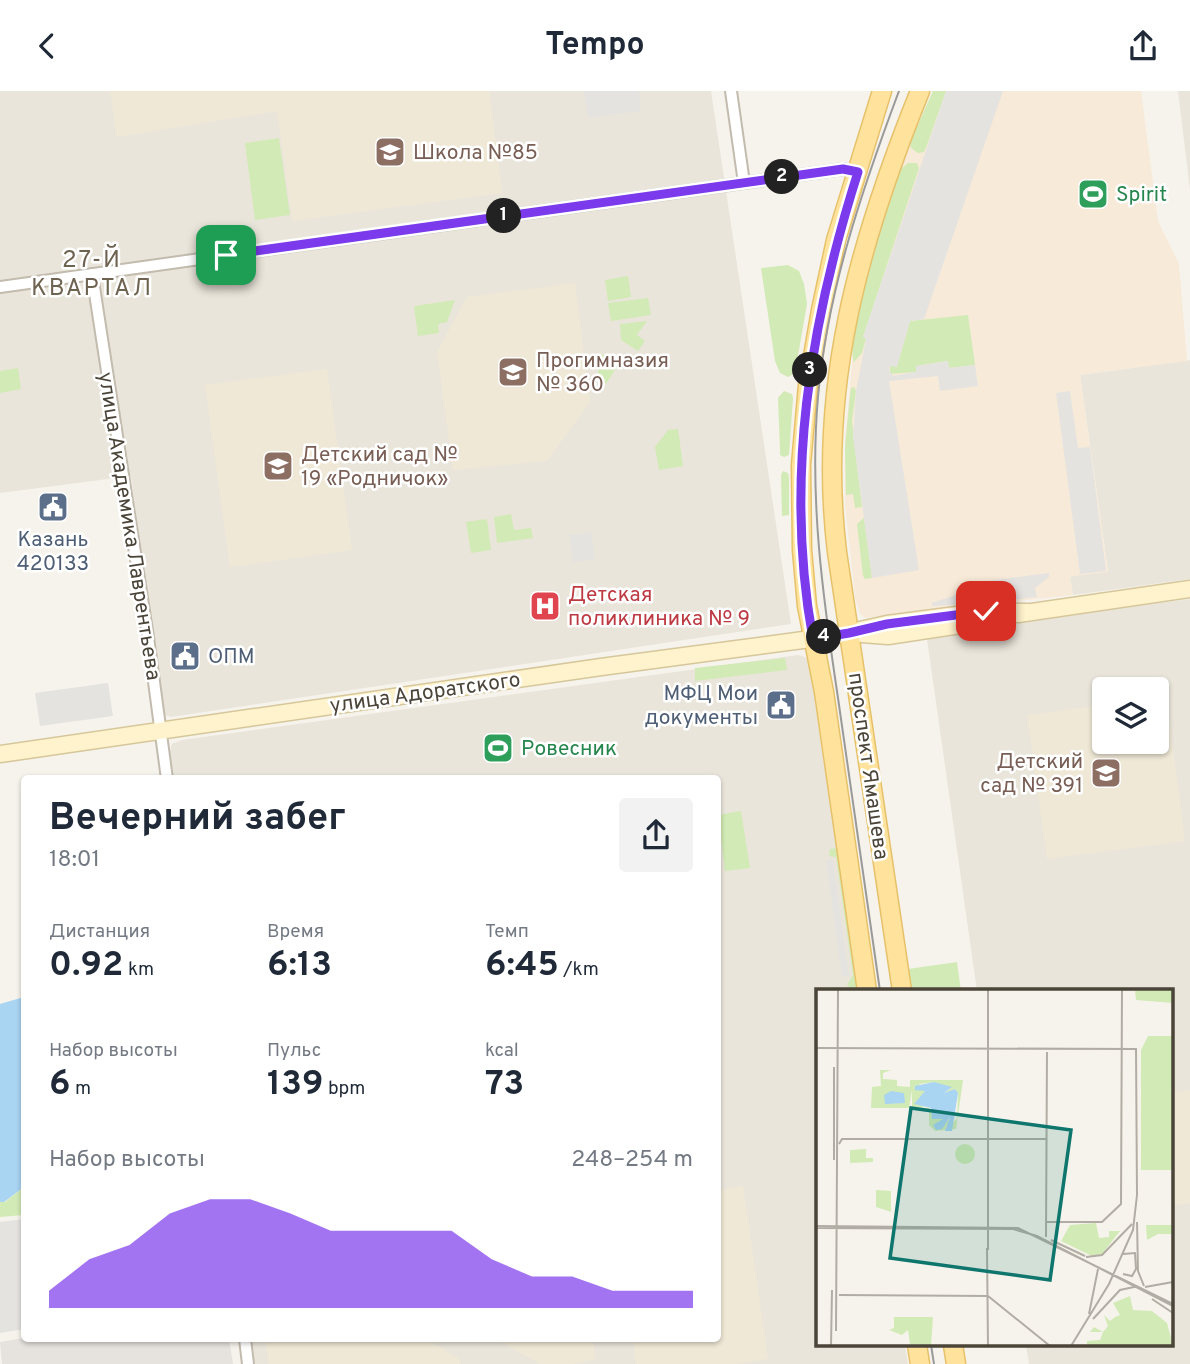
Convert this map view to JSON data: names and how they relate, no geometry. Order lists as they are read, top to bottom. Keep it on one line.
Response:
{"streets":{"main road":["проспект Ямашева"],"street":["улица Академика Лаврентьева","улица Адоратского"]},"crossings":[["улица Академика Лаврентьева","улица Адоратского"],["улица Адоратского","проспект Ямашева"]],"districts":["27-Й КВАРТАЛ"],"places":{"school or university":["Школа №85","Прогимназия № 360","Детский сад № 19 «Родничок»","Детский сад № 391"],"sports":["Spirit","Ровесник"],"public building":["Казань 420133","ОПМ","МФЦ Мои документы"],"hospital":["Детская поликлиника № 9"]},"page":{"header":"Tempo","pins":["2","1","3","4"],"heading":["Вечерний забег","18:01"],"stats":[["Дистанция","0.92 km"],["Время","6:13"],["Темп","6:45 /km"],["Набор высоты","6 m"],["Пульс","139 bpm"],["kcal","73"]],"chart":["Набор высоты","248–254 m"]}}
